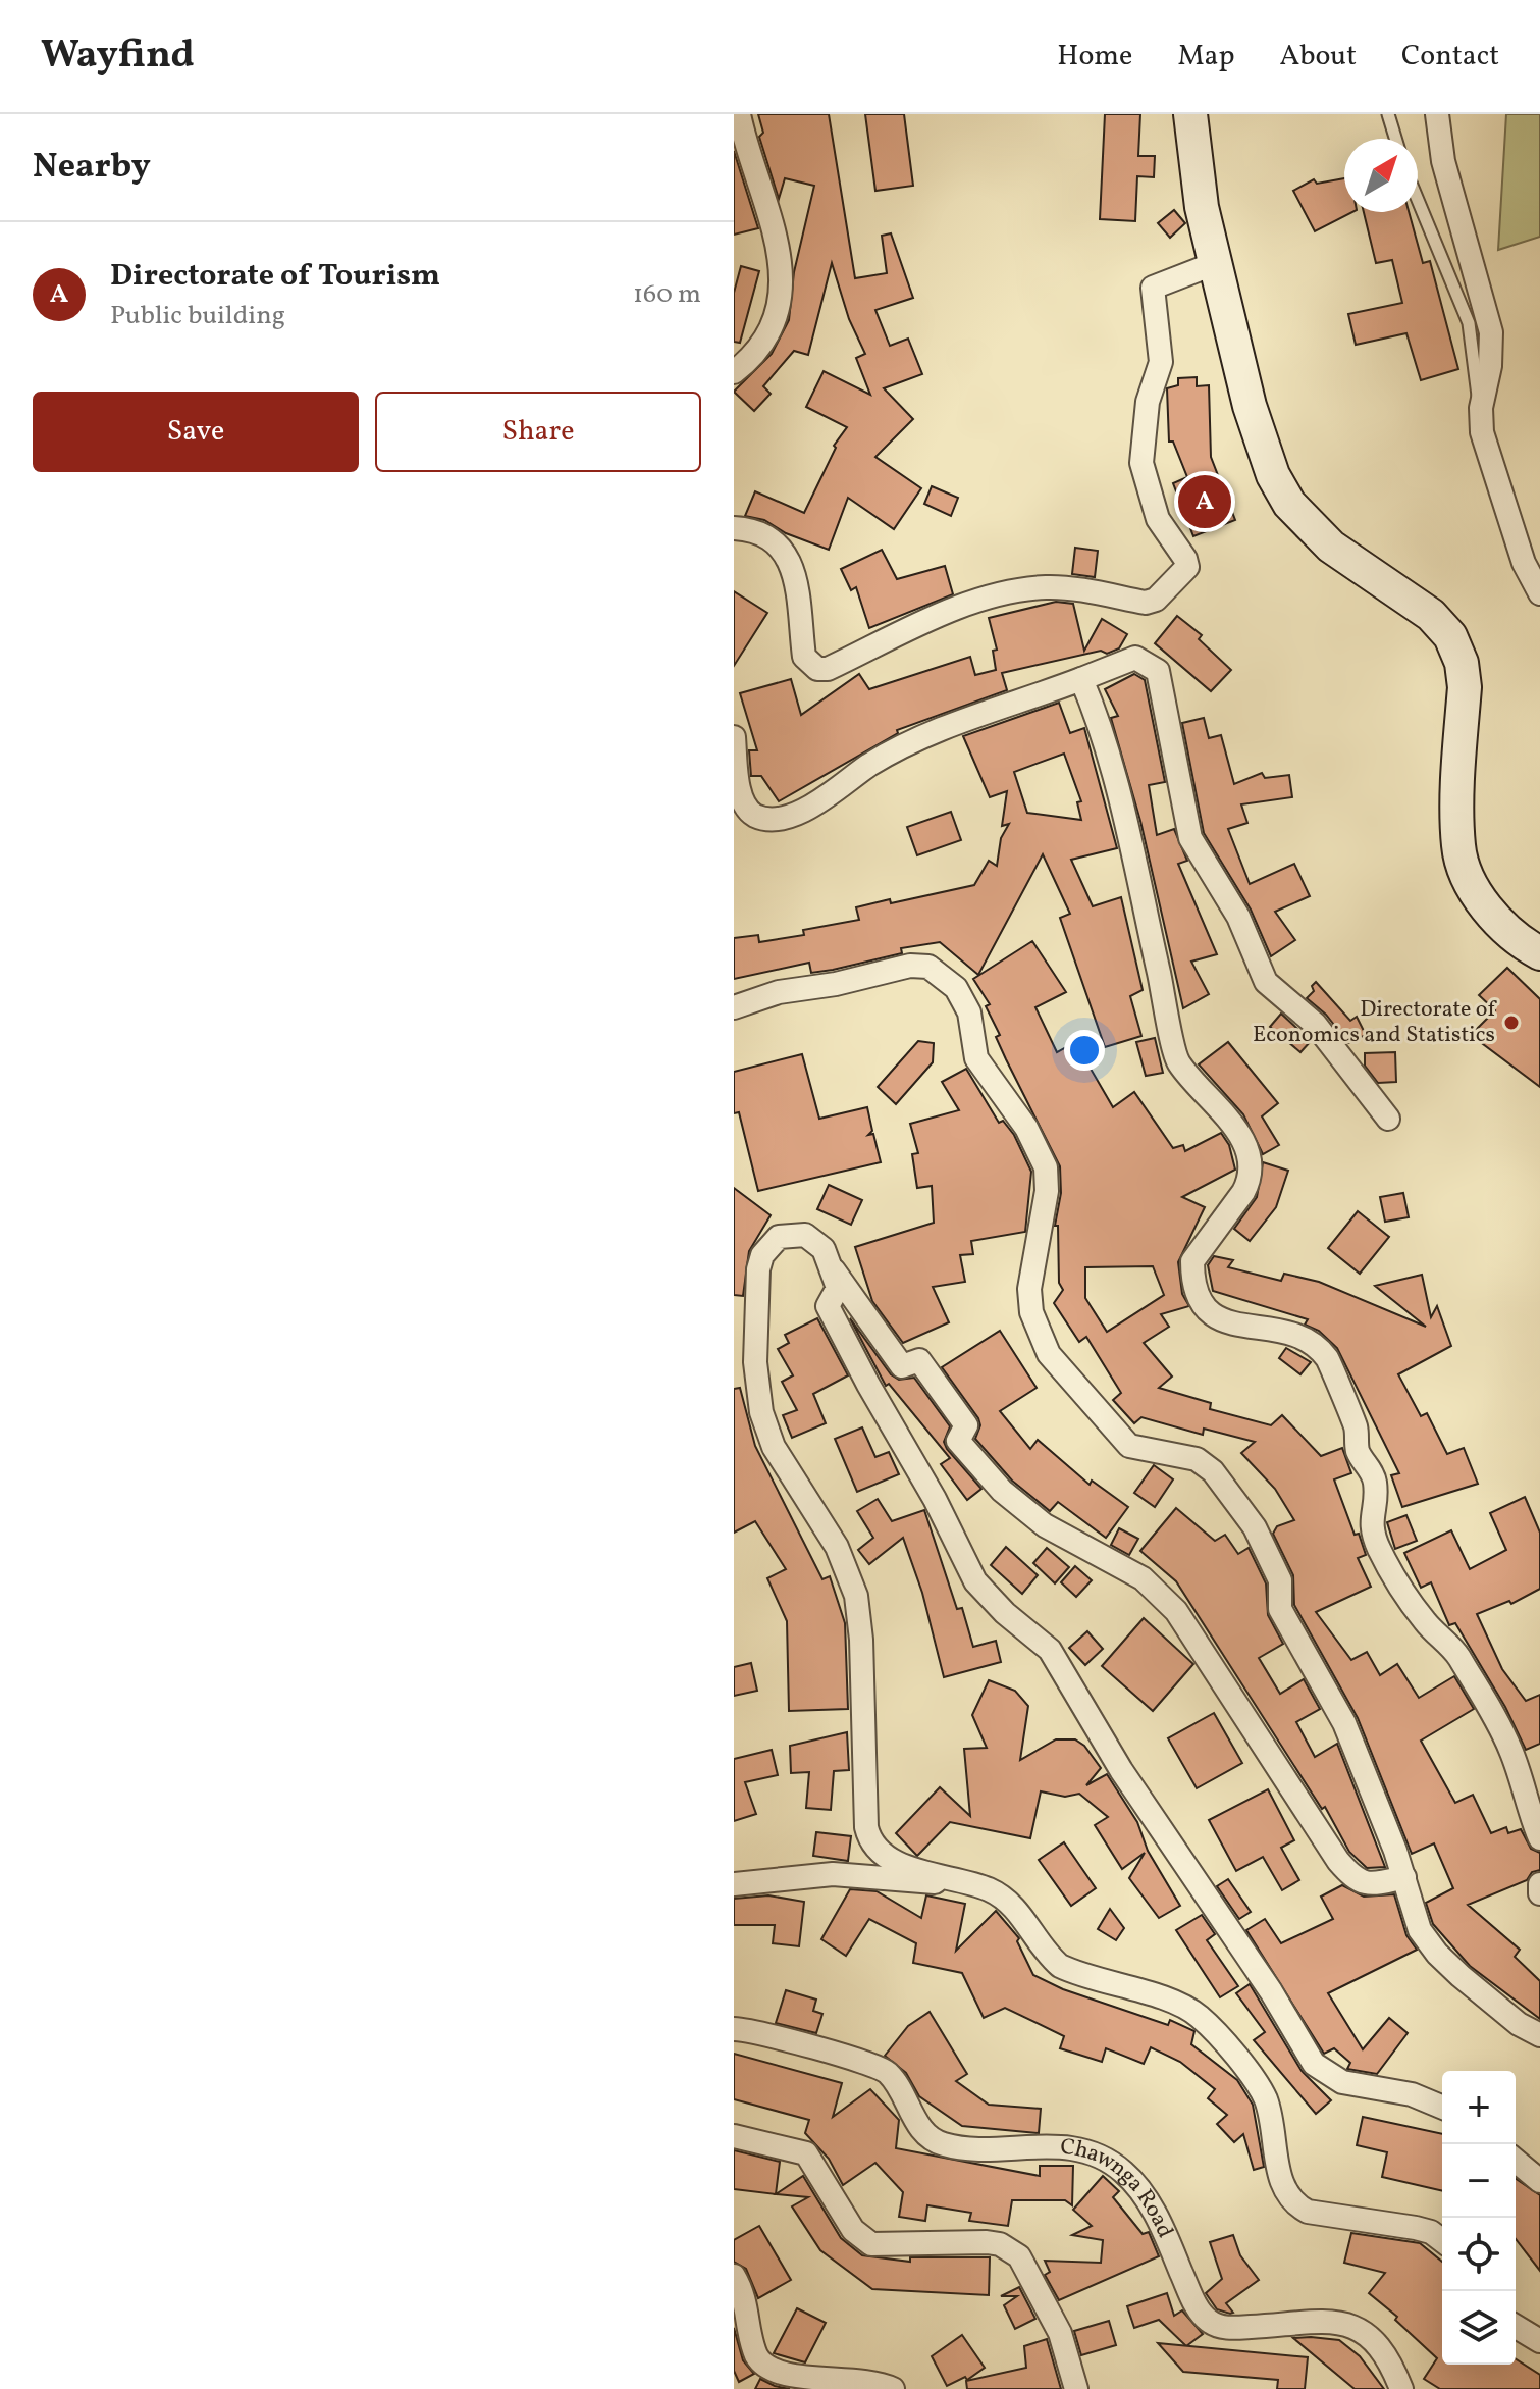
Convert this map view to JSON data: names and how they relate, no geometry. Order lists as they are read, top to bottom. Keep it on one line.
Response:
{"streets":{"street":["Chawnga Road"]},"places":["Directorate of Economics and Statistics"],"north":"top right","page":{"header":"Wayfind","nav":["Home","Map","About","Contact"],"heading":"Nearby","list":[{"mark":"A","name":"Directorate of Tourism","note":"Public building","value":"160 m"}],"buttons":["Save","Share"],"pins":"A","map_buttons":["+","−"]}}
